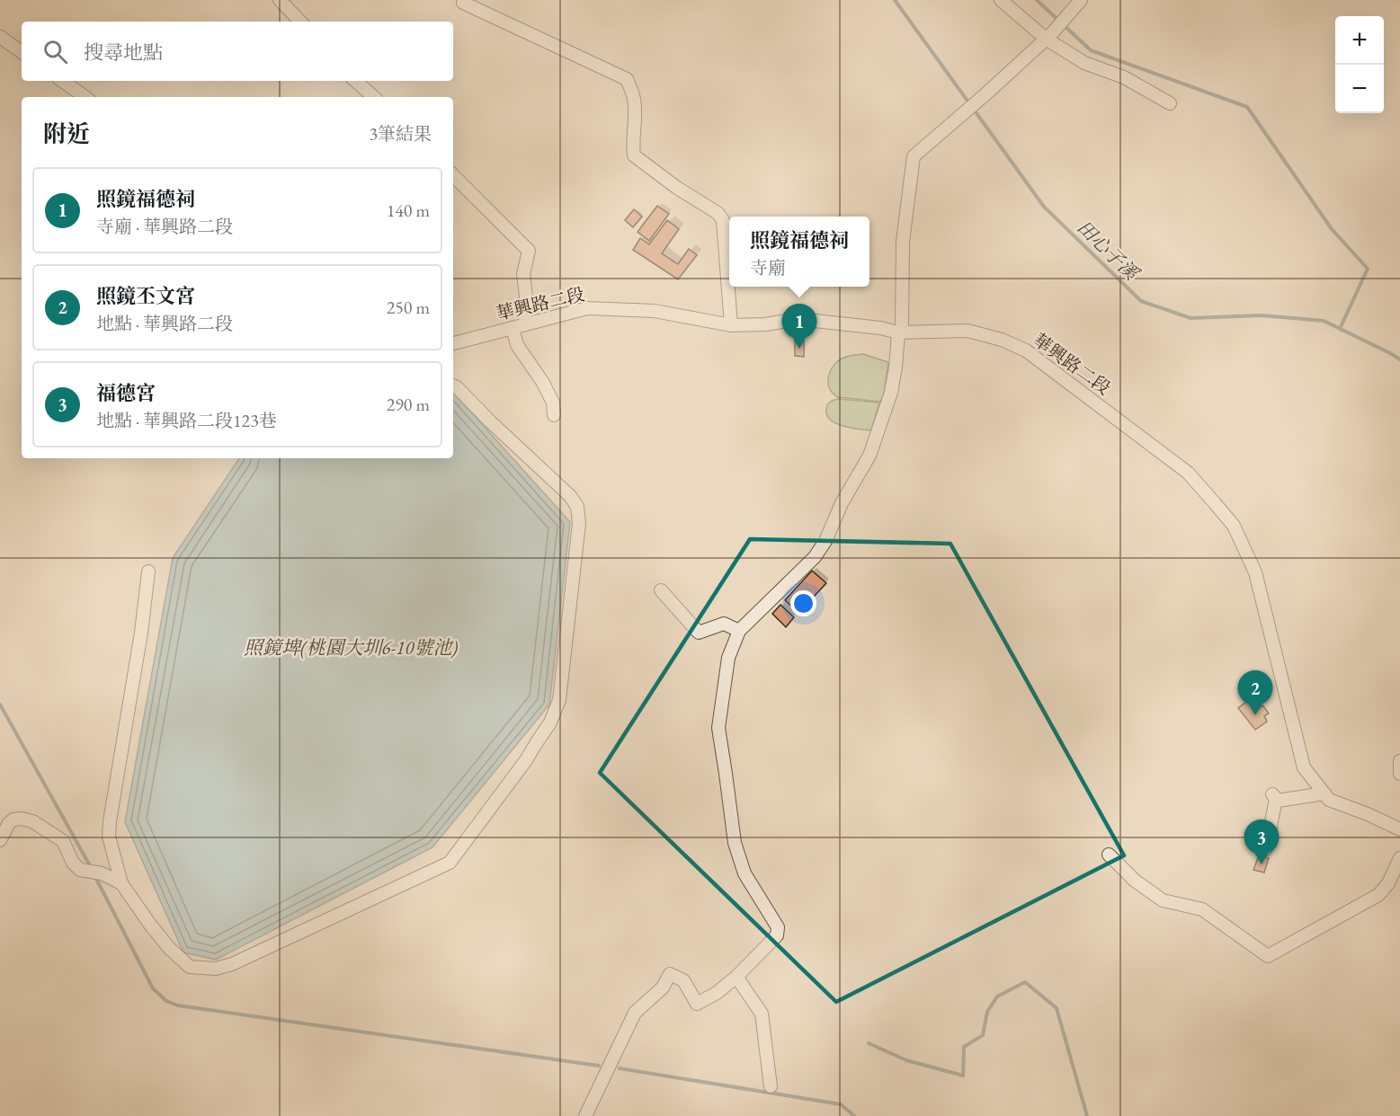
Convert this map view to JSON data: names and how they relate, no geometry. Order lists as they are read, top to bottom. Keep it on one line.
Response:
{"streets":{"street":["華興路二段"]},"water":["田心子溪","照鏡埤(桃園大圳6-10號池)"],"page":{"map_buttons":["+","−"],"search":"搜尋地點","heading":["附近","3筆結果"],"list":[{"mark":"1","name":"照鏡福德祠","note":"寺廟 · 華興路二段","value":"140 m"},{"mark":"2","name":"照鏡丕文宮","note":"地點 · 華興路二段","value":"250 m"},{"mark":"3","name":"福德宮","note":"地點 · 華興路二段123巷","value":"290 m"}],"popup":["照鏡福德祠","寺廟"],"pins":["1","2","3"]}}
